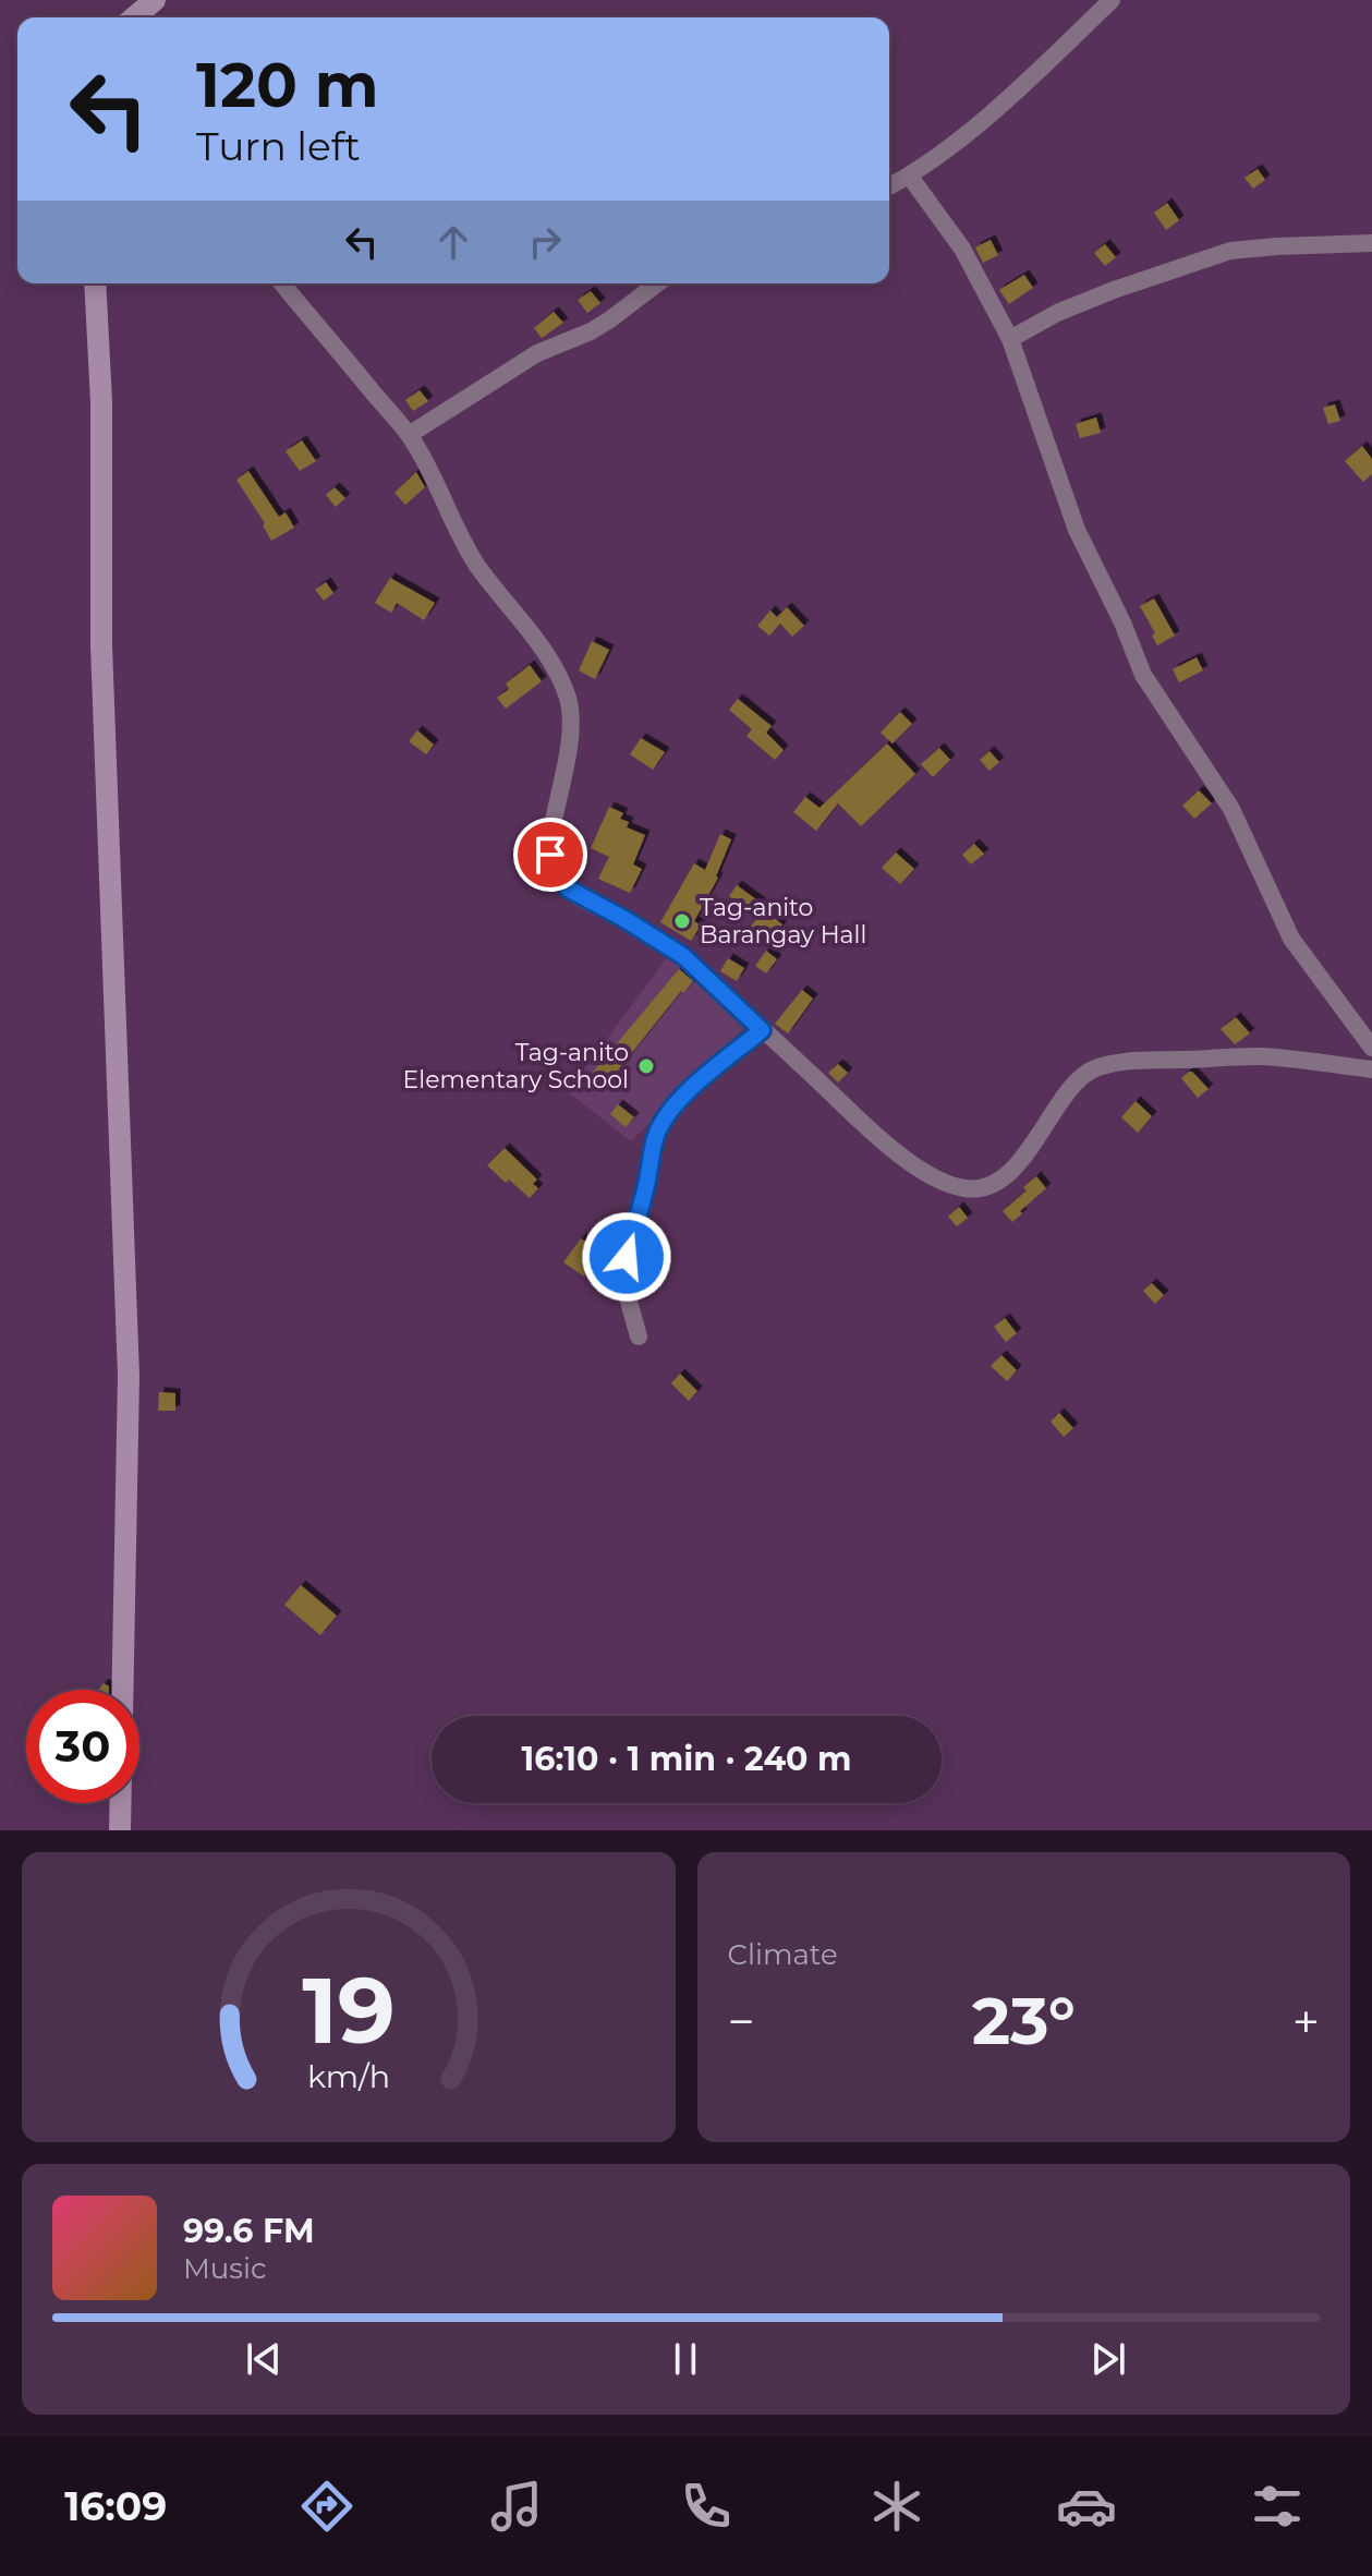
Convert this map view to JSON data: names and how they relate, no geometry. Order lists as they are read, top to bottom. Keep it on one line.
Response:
{"places":["Tag-anito Barangay Hall","Tag-anito Elementary School"],"page":{"turn":["120 m","Turn left"],"limit":"30","trip":"16:10 · 1 min · 240 m","tile":"Climate","heat":["−","23°","+"],"song":["99.6 FM","Music"],"tabs":"16:09","gauge":["19","km/h"]}}
